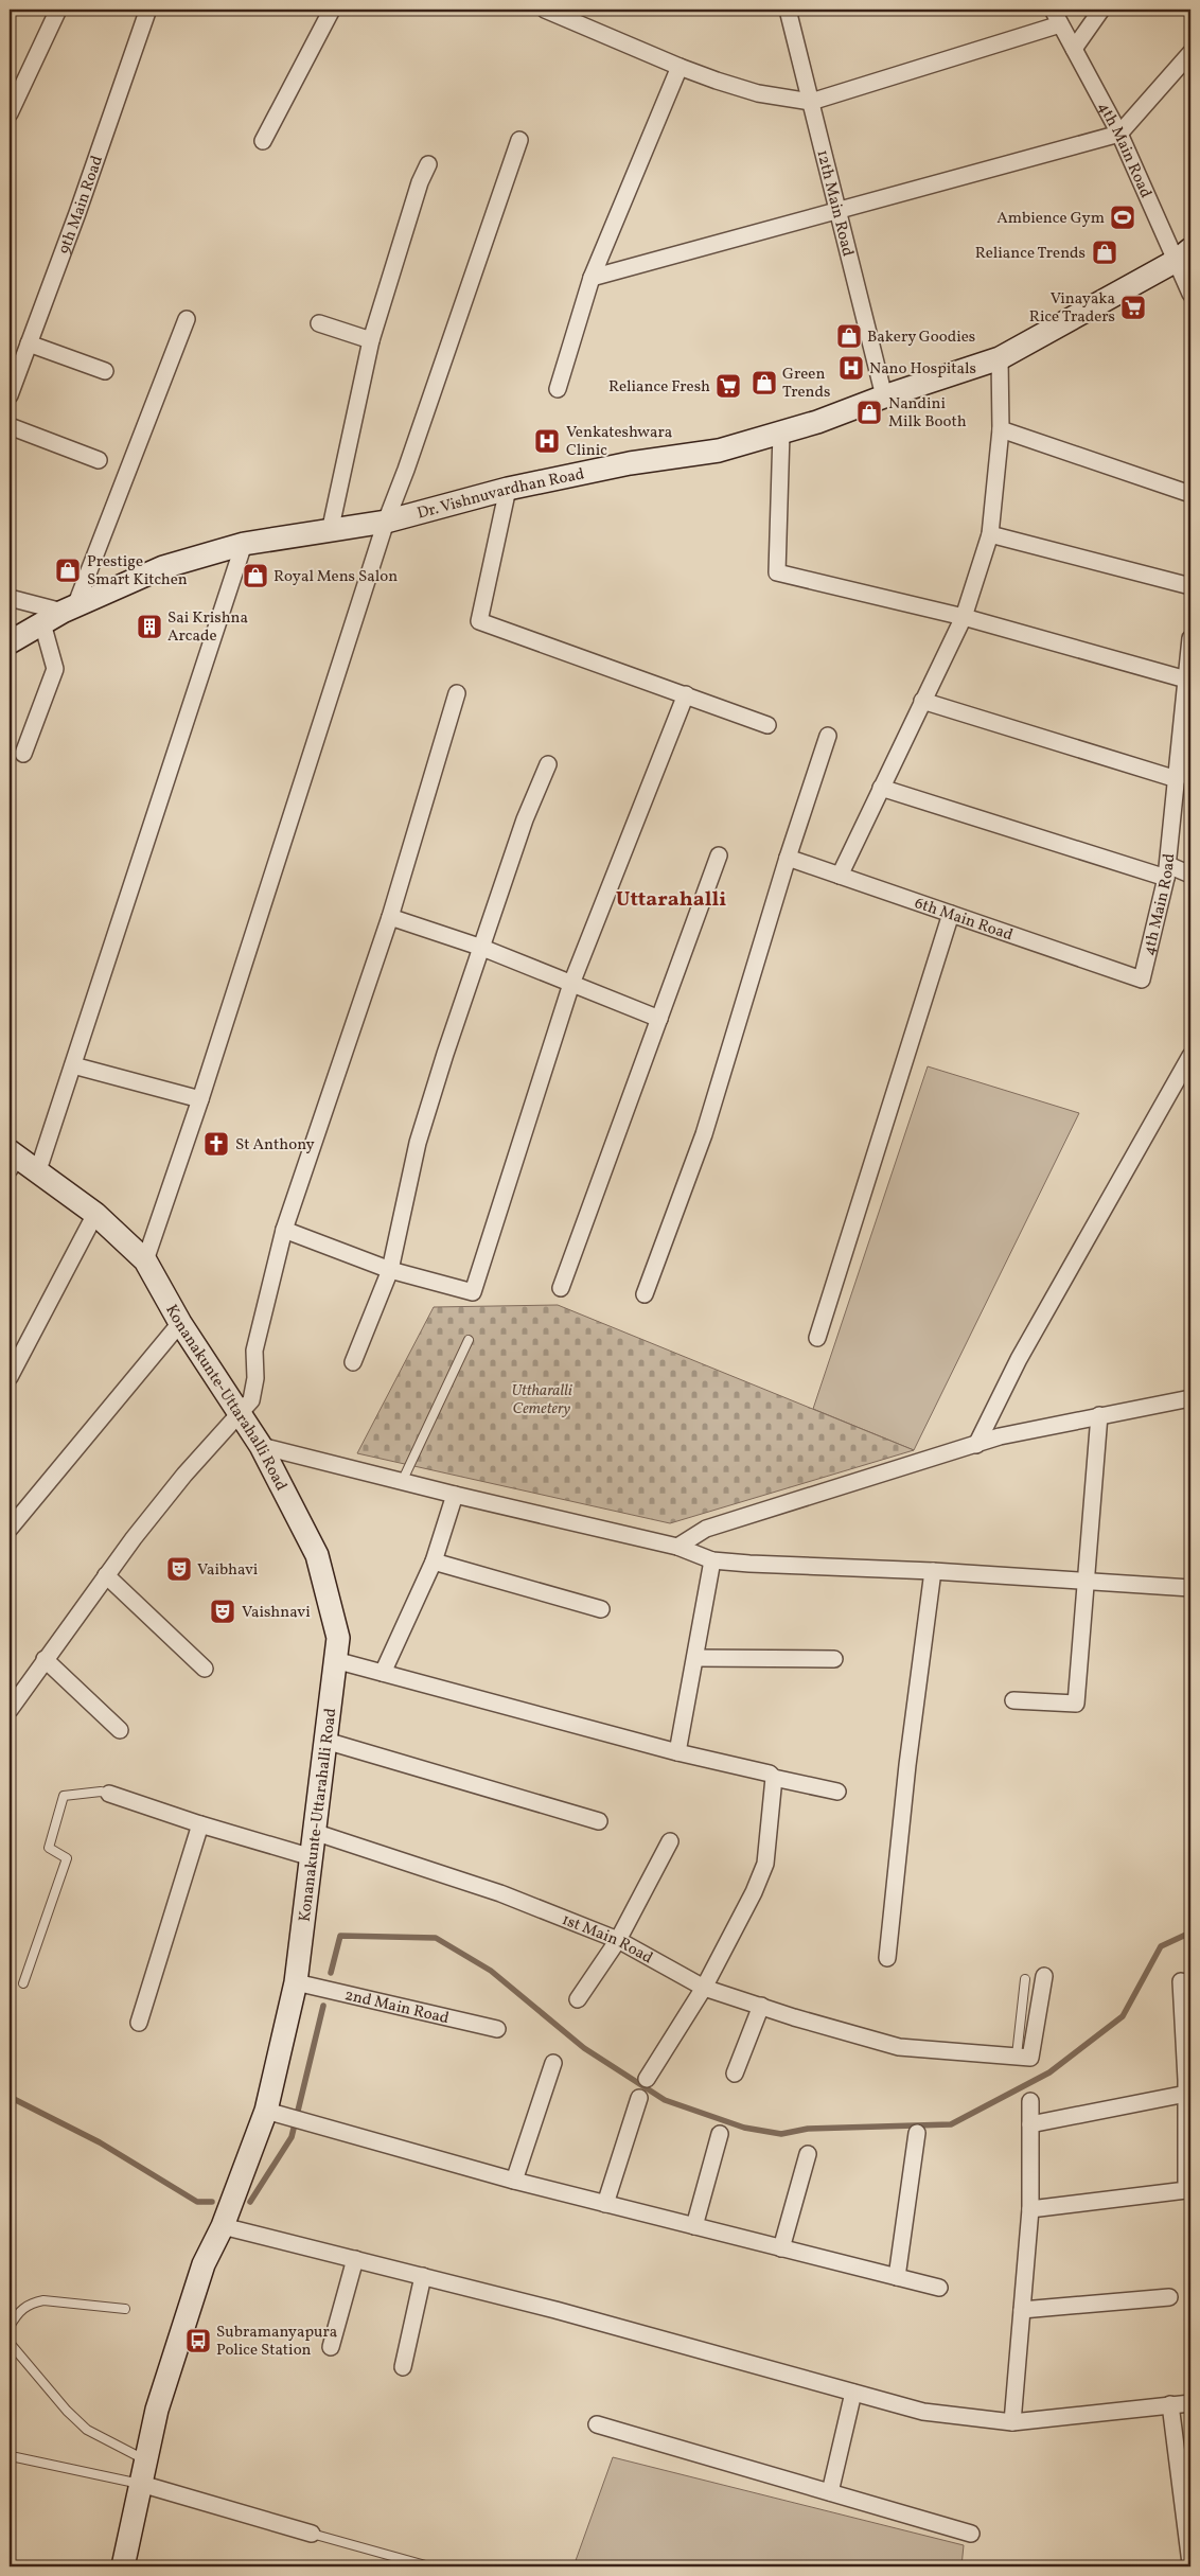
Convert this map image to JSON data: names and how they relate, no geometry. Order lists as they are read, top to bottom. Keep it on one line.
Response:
{"streets":{"main road":["Dr. Vishnuvardhan Road","Konanakunte-Uttarahalli Road"],"street":["4th Main Road","12th Main Road","9th Main Road","6th Main Road","1st Main Road","2nd Main Road"]},"crossings":[["4th Main Road","Dr. Vishnuvardhan Road"],["4th Main Road","6th Main Road"],["12th Main Road","Dr. Vishnuvardhan Road"],["Konanakunte-Uttarahalli Road","1st Main Road"],["Konanakunte-Uttarahalli Road","2nd Main Road"]],"districts":["Uttarahalli"],"parks":["Uttharalli Cemetery"],"places":{"sports":["Ambience Gym"],"shop":["Reliance Trends","Bakery Goodies","Green Trends","Nandini Milk Booth","Prestige Smart Kitchen","Royal Mens Salon"],"supermarket":["Vinayaka Rice Traders","Reliance Fresh"],"hospital":["Nano Hospitals","Venkateshwara Clinic"],"building":["Sai Krishna Arcade"],"church":["St Anthony"],"theatre":["Vaibhavi","Vaishnavi"],"bus stop":["Subramanyapura Police Station"]}}
